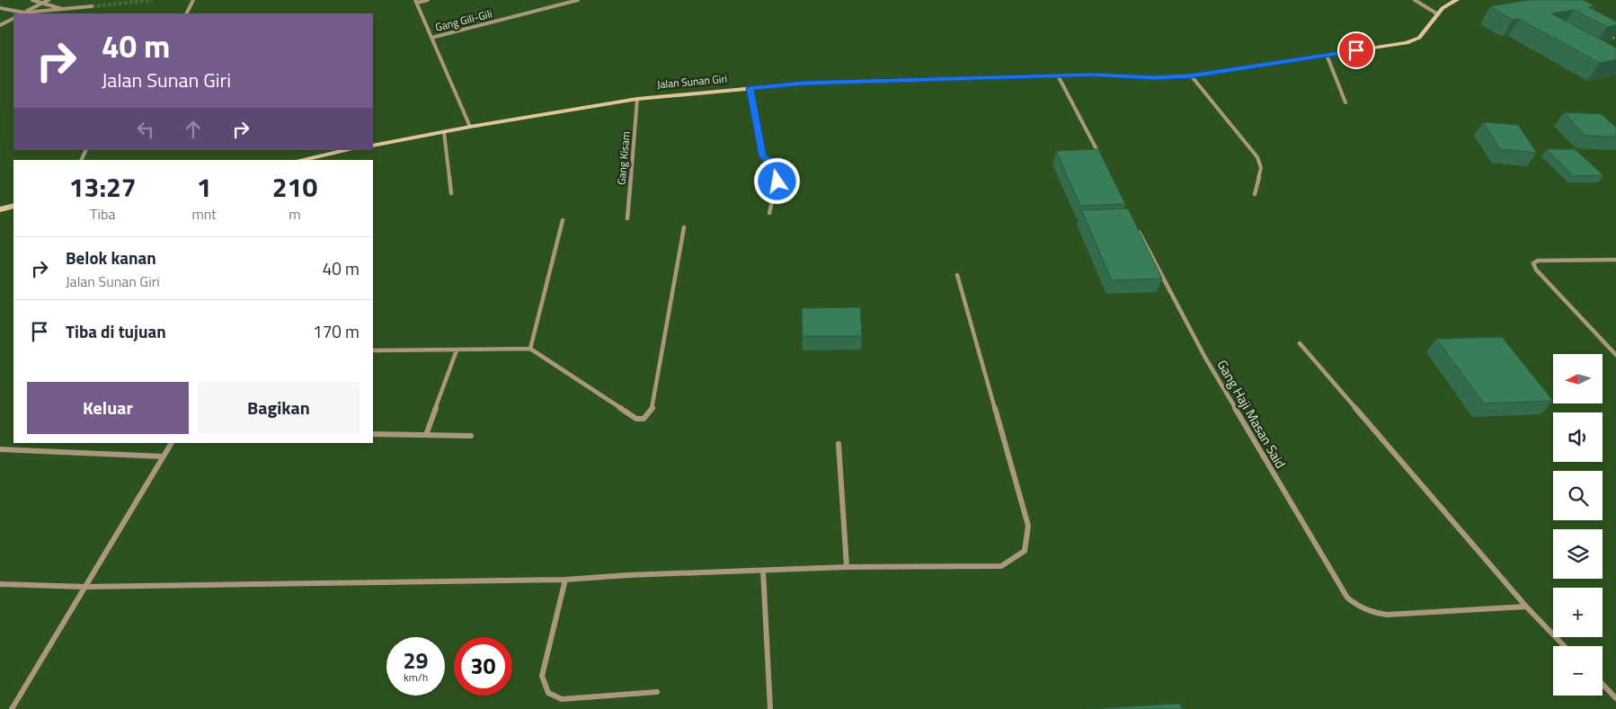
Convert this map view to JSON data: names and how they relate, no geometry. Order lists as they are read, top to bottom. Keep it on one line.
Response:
{"streets":{"street":["Gang Gili-Gili","Jalan Sunan Giri","Gang Kisam","Gang Haji Masan Said"]},"crossings":[["Jalan Sunan Giri","Gang Kisam"]],"north":"left","page":{"turn":["40 m","Jalan Sunan Giri"],"eta":["13:27","Tiba","1","mnt","210","m"],"list":[{"name":"Belok kanan","note":"Jalan Sunan Giri","value":"40 m"},{"name":"Tiba di tujuan","value":"170 m"}],"map_buttons":["+","−"],"buttons":["Keluar","Bagikan"],"speed":"29 km/h","limit":"30"}}
